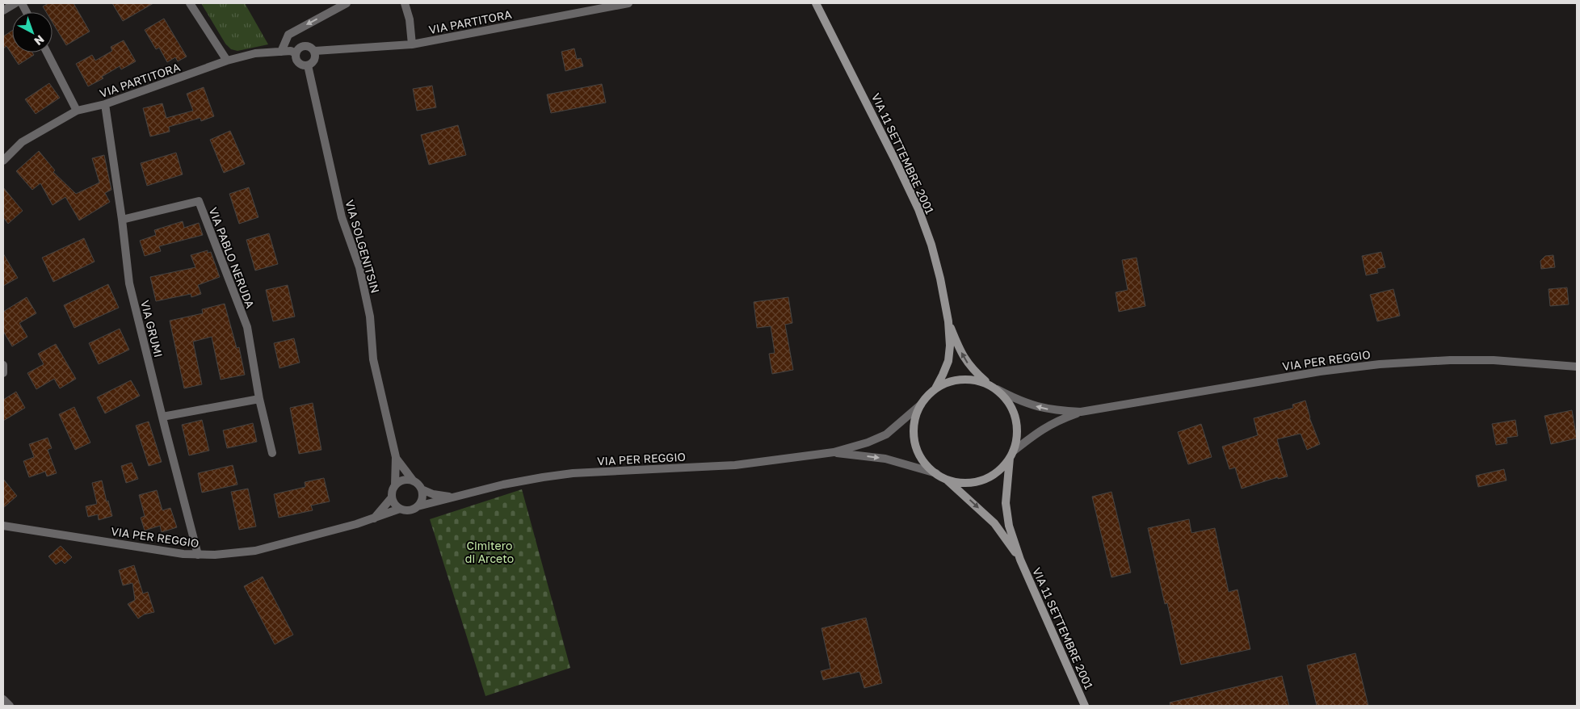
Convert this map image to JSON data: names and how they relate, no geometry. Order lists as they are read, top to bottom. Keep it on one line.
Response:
{"streets":{"main road":["VIA 11 SETTEMBRE 2001"],"street":["VIA PARTITORA","VIA SOLGENITSIN","VIA PABLO NERUDA","VIA GRUMI","VIA PER REGGIO"]},"crossings":[["VIA PARTITORA","VIA SOLGENITSIN"],["VIA PARTITORA","VIA GRUMI"],["VIA 11 SETTEMBRE 2001","VIA PER REGGIO"],["VIA SOLGENITSIN","VIA PER REGGIO"],["VIA PABLO NERUDA","VIA GRUMI"],["VIA GRUMI","VIA PER REGGIO"]],"parks":["Cimitero di Arceto"],"north":"bottom right"}
